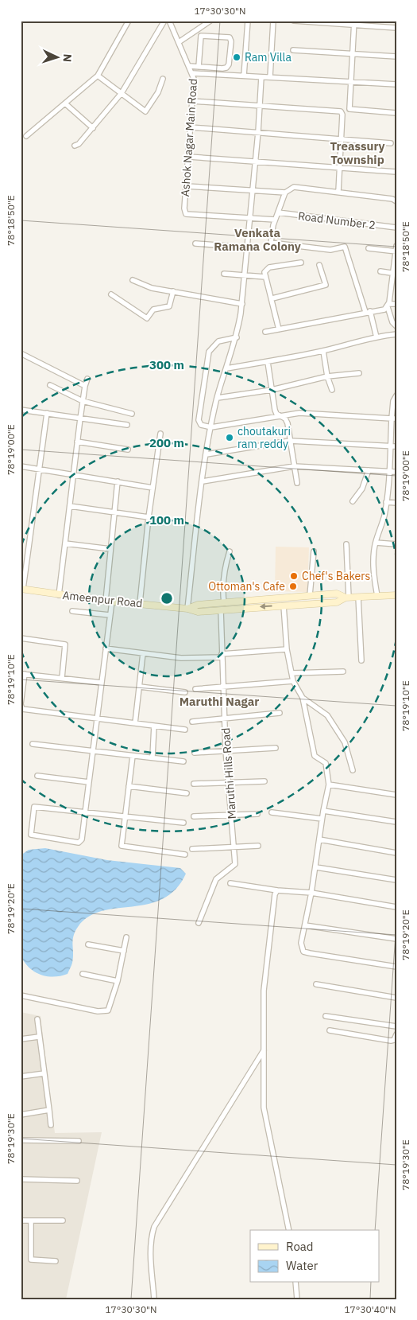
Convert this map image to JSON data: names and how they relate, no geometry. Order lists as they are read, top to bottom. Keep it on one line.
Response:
{"streets":{"street":["Ashok Nagar Main Road","Road Number 2","Ameenpur Road","Maruthi Hills Road"]},"districts":["Treassury Township","Venkata Ramana Colony","Maruthi Nagar"],"places":["Ram Villa","choutakuri ram reddy","Chef's Bakers","Ottoman's Cafe"],"legend":["Road","Water"],"north":"right","coordinates":["17°30'30\"N","78°18'50\"E","78°19'00\"E","78°19'10\"E","78°19'20\"E","78°19'30\"E","17°30'40\"N"],"rings":["300 m","200 m","100 m"]}
